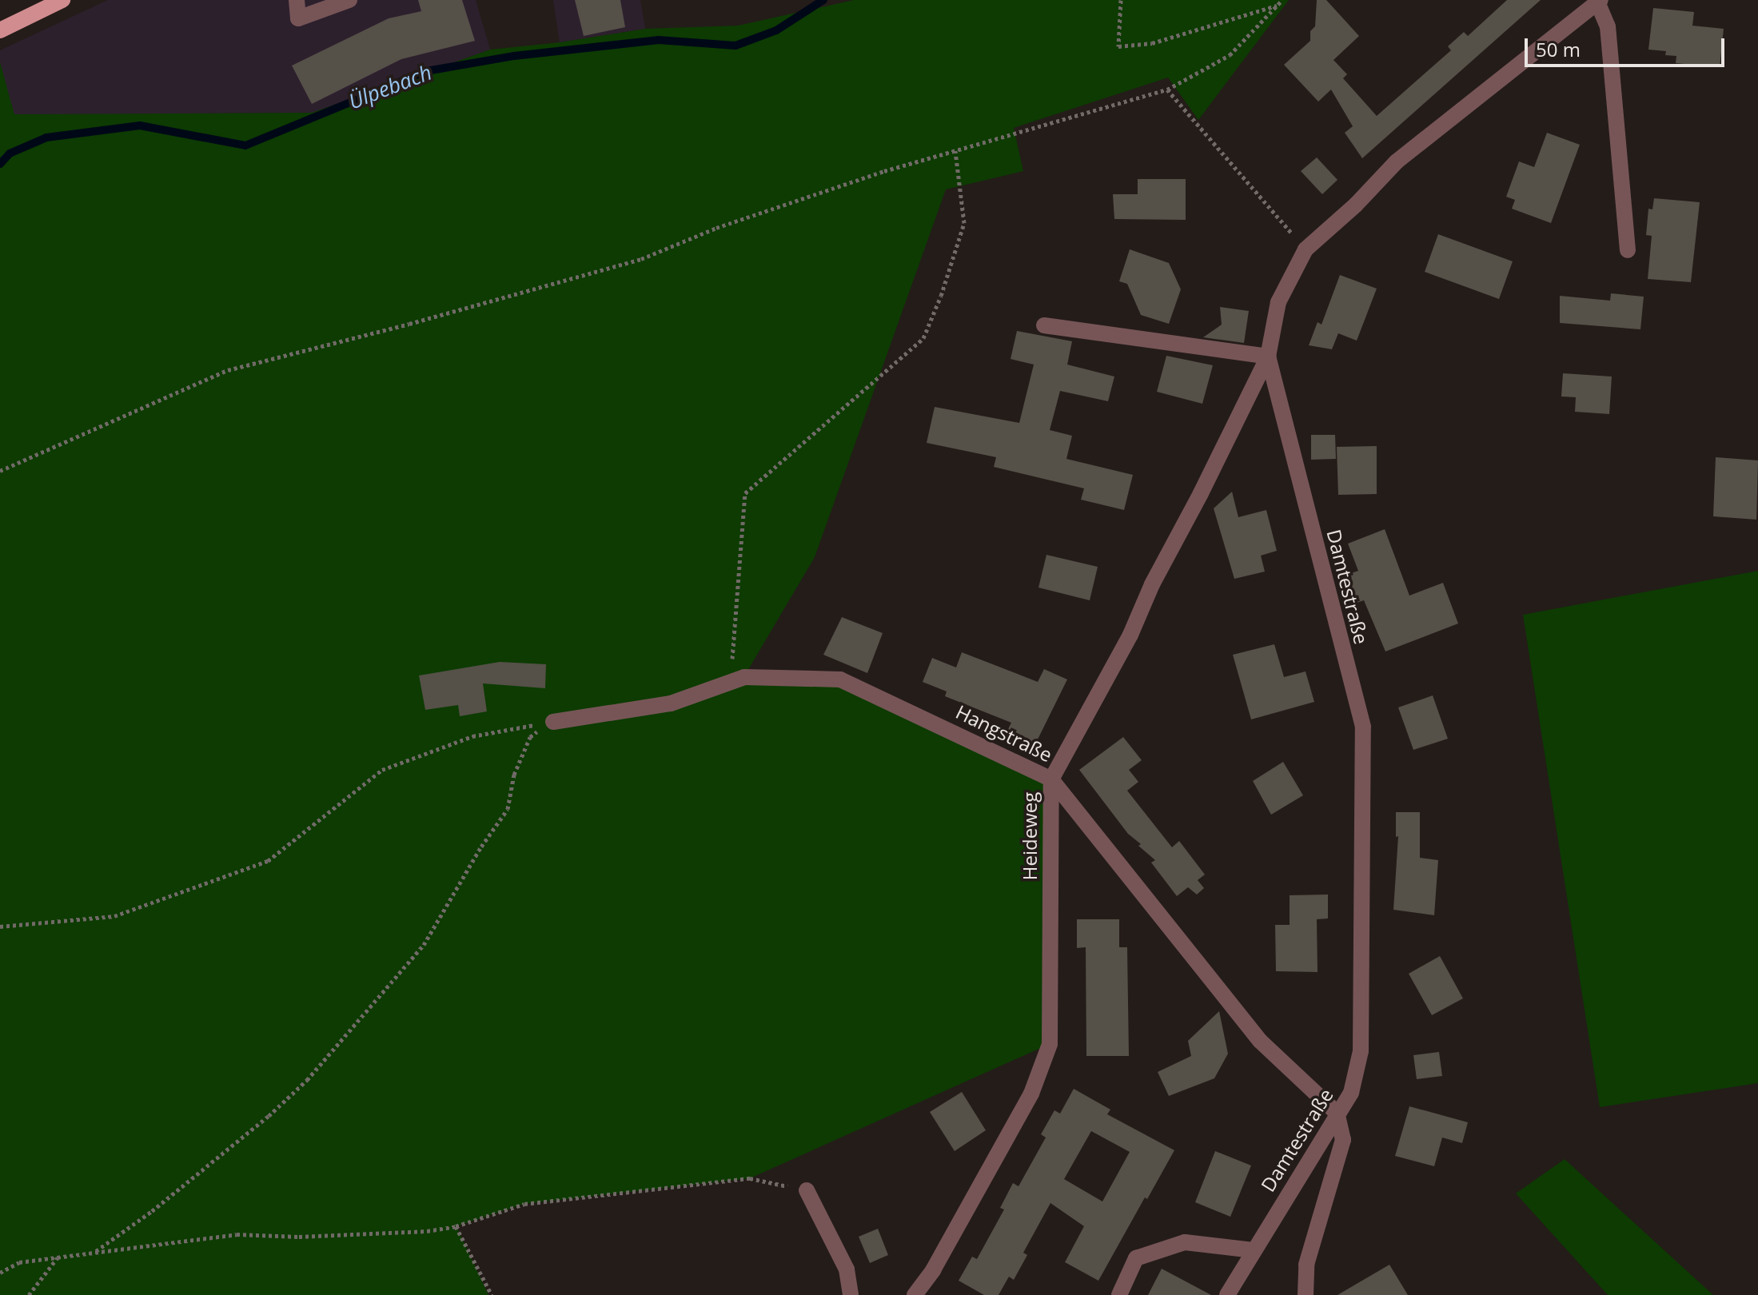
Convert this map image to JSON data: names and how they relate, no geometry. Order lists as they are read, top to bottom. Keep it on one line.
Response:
{"streets":{"street":["Damtestraße","Hangstraße","Heideweg"]},"crossings":[["Damtestraße","Hangstraße"],["Damtestraße","Heideweg"],["Hangstraße","Heideweg"]],"water":["Ülpebach"],"scale_bar":"50 m"}
